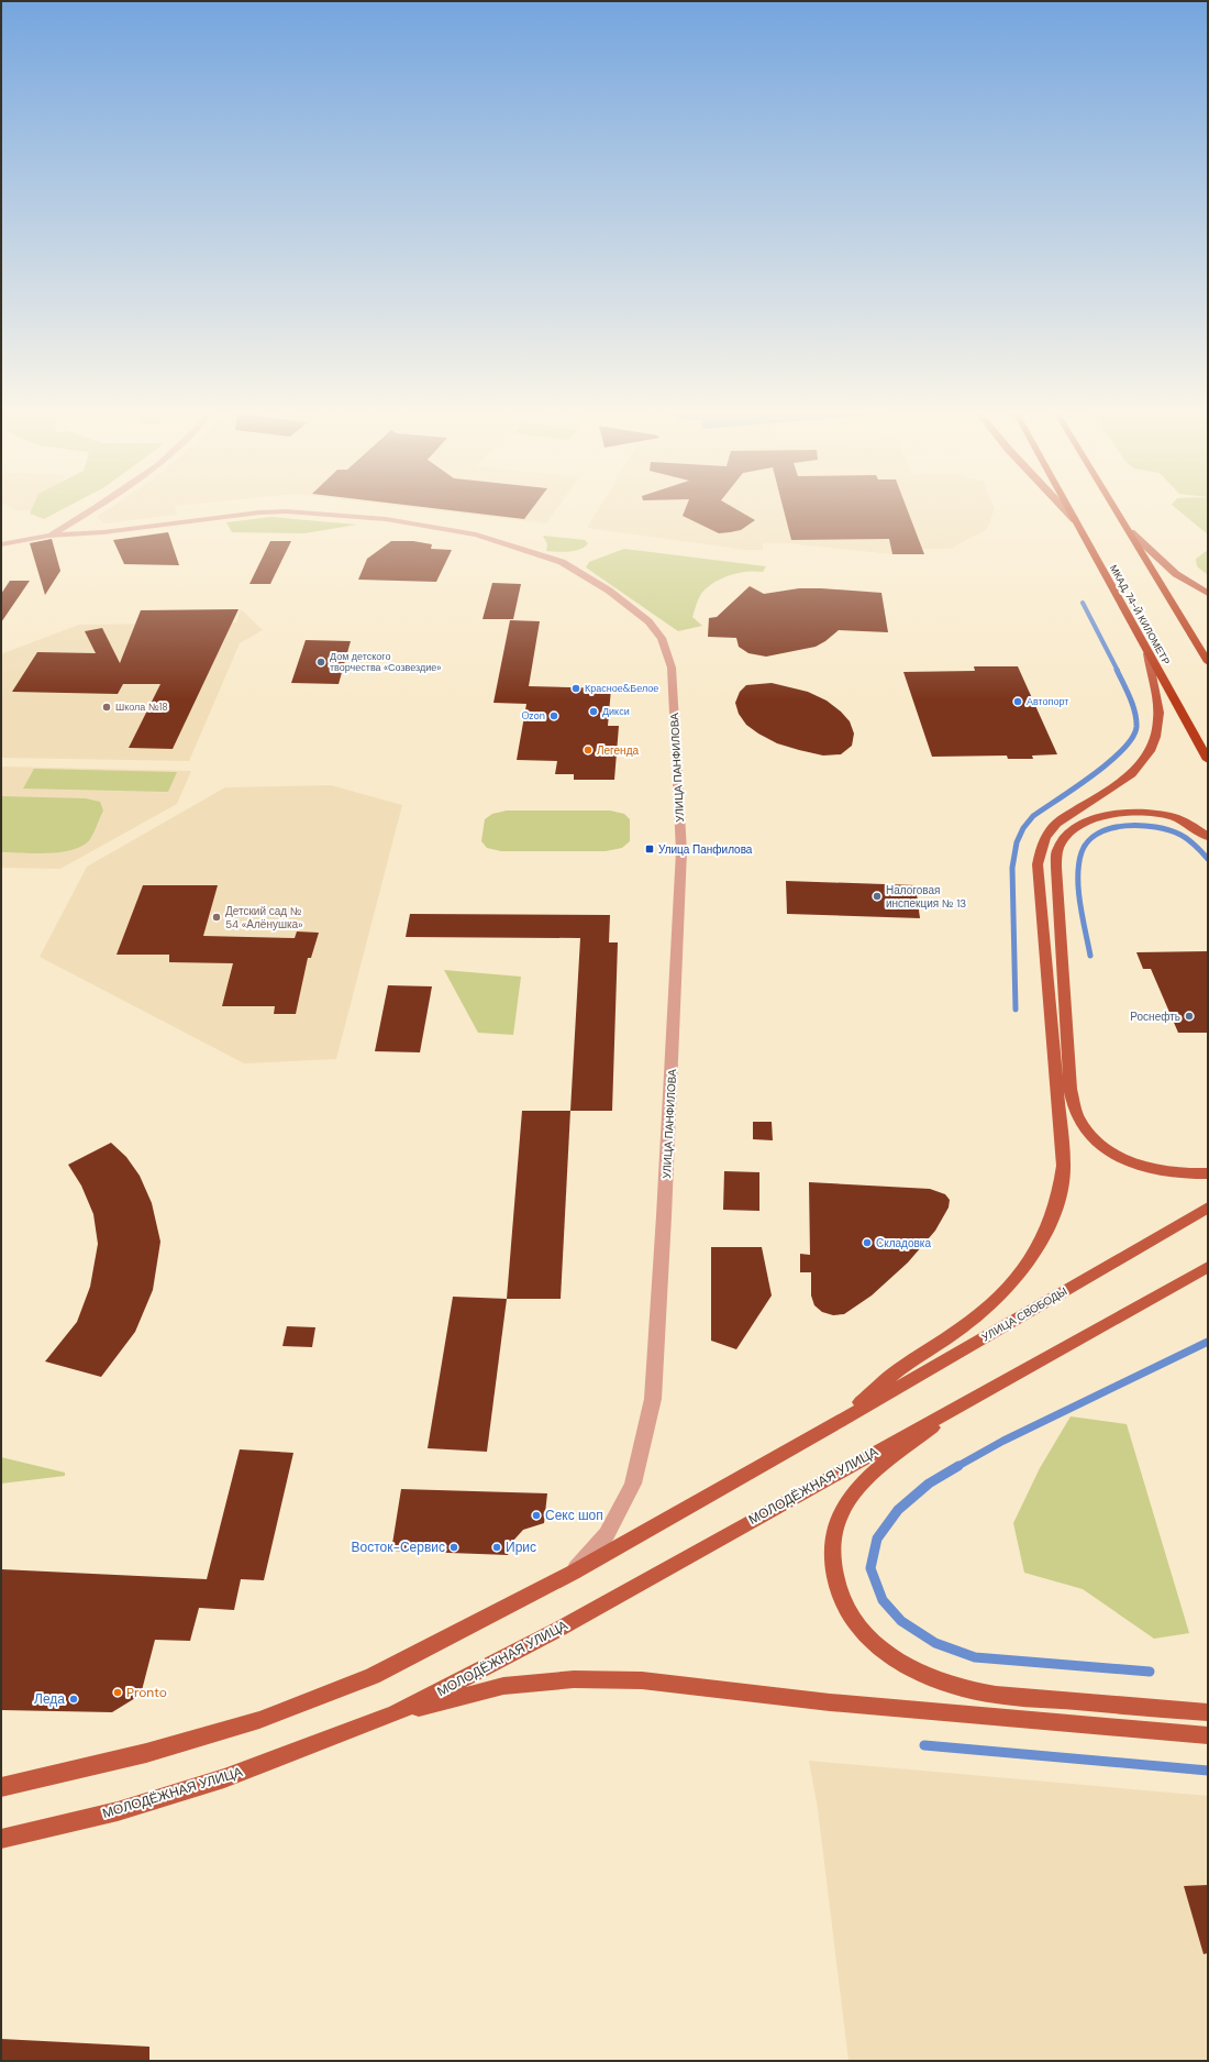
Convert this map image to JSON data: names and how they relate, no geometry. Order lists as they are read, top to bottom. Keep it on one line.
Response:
{"streets":{"highway":["МКАД, 74-Й КИЛОМЕТР"],"main road":["УЛИЦА СВОБОДЫ","МОЛОДЁЖНАЯ УЛИЦА"],"street":["УЛИЦА ПАНФИЛОВА"]},"places":{"other":["Дом детского творчества «Созвездие»","Красное&Белое","Автопорт","Школа №18","Дикси","Ozon","Легенда","Налоговая инспекция № 13","Детский сад № 54 «Алёнушка»","Роснефть","Складовка","Секс шоп","Восток-Сервис","Ирис","Pronto","Леда"],"transit":["Улица Панфилова"]}}
